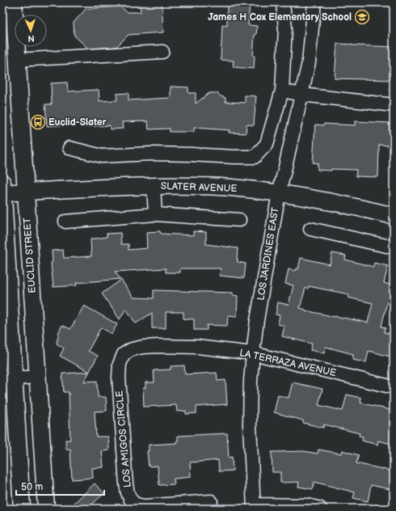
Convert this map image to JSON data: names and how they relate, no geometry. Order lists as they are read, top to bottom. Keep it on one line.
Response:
{"streets":{"main road":["SLATER AVENUE","EUCLID STREET"],"street":["LOS JARDINES EAST","LA TERRAZA AVENUE","LOS AMIGOS CIRCLE"]},"crossings":[["SLATER AVENUE","LOS JARDINES EAST"],["SLATER AVENUE","EUCLID STREET"],["LOS JARDINES EAST","LA TERRAZA AVENUE"],["LA TERRAZA AVENUE","LOS AMIGOS CIRCLE"]],"places":{"school or university":["James H Cox Elementary School"],"bus stop":["Euclid-Slater"]},"scale_bar":"50 m","north":"bottom"}
